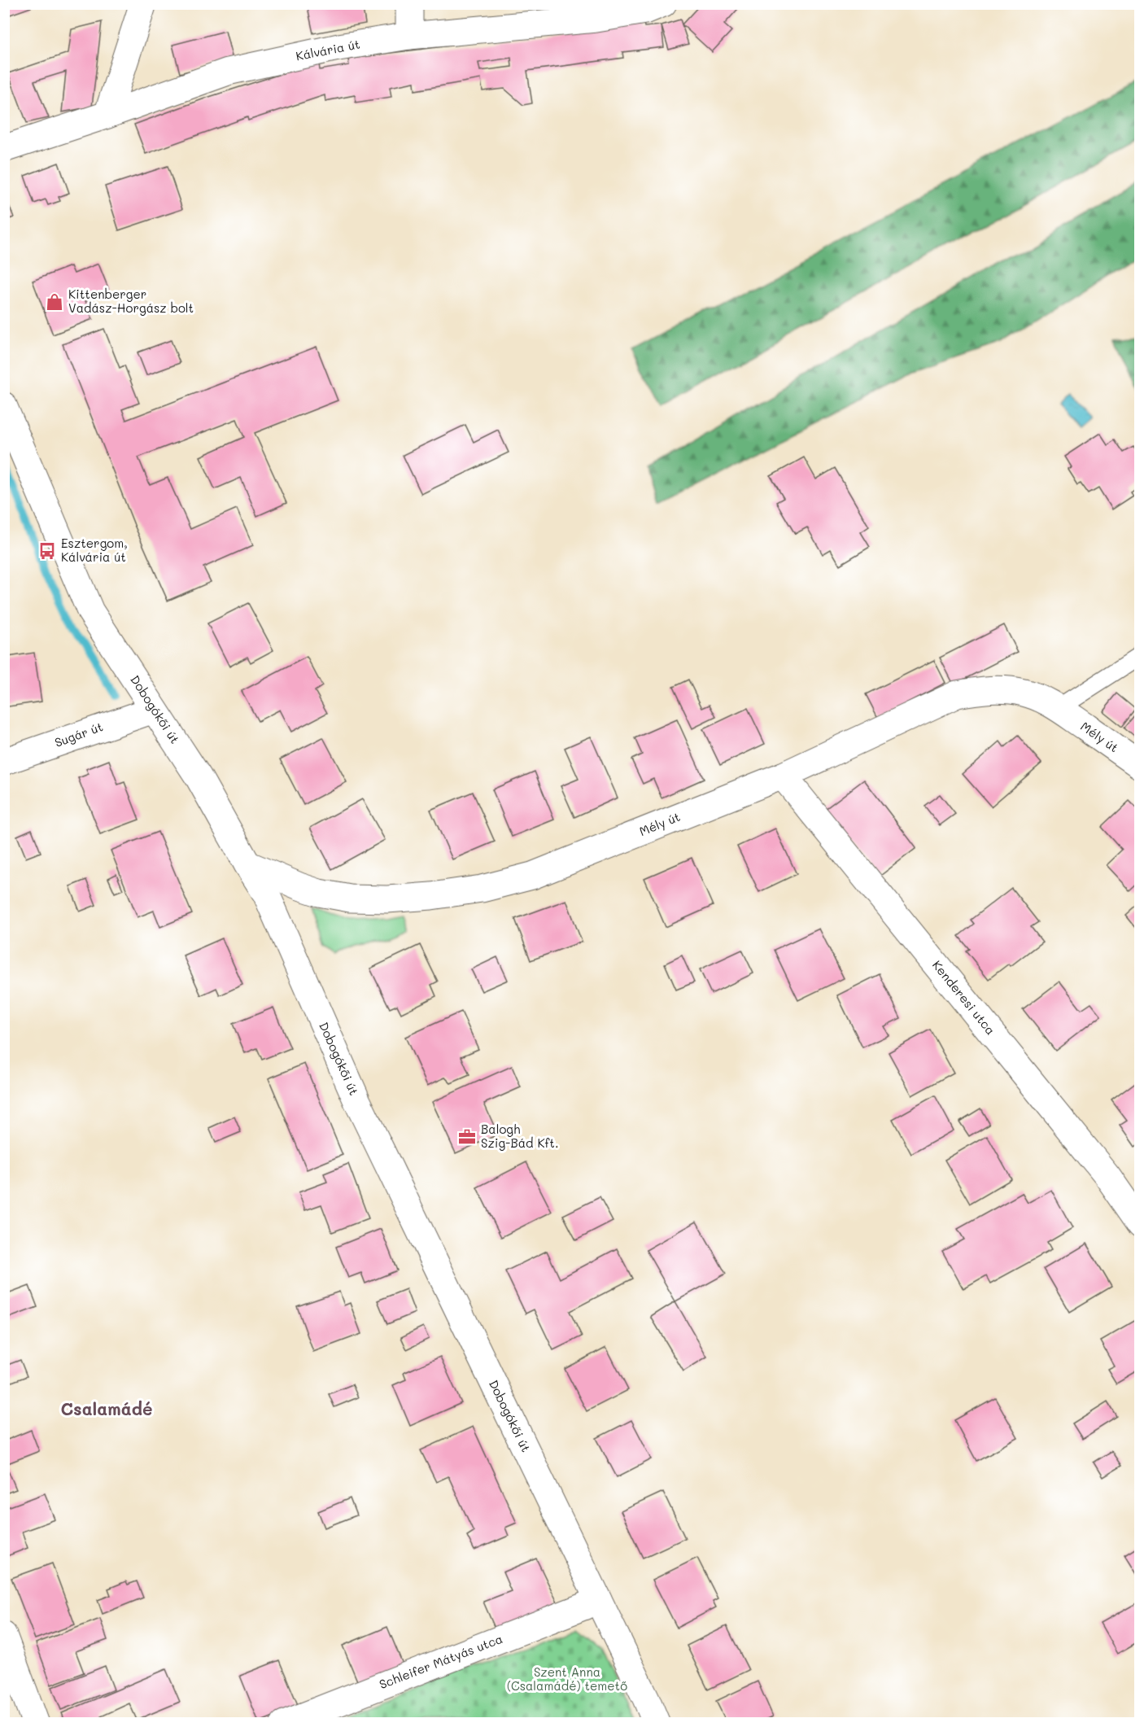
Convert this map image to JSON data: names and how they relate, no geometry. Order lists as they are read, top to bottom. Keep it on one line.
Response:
{"streets":{"street":["Kálvária út","Dobogókői út","Sugár út","Mély út","Kenderesi utca","Schleifer Mátyás utca"]},"crossings":[["Dobogókői út","Sugár út"],["Dobogókői út","Mély út"],["Dobogókői út","Schleifer Mátyás utca"],["Mély út","Kenderesi utca"]],"districts":["Csalamádé"],"parks":["Szent Anna (Csalamádé) temető"],"places":{"shop":["Kittenberger Vadász-Horgász bolt"],"bus stop":["Esztergom, Kálvária út"],"office":["Balogh Szig-Bád Kft."]}}
